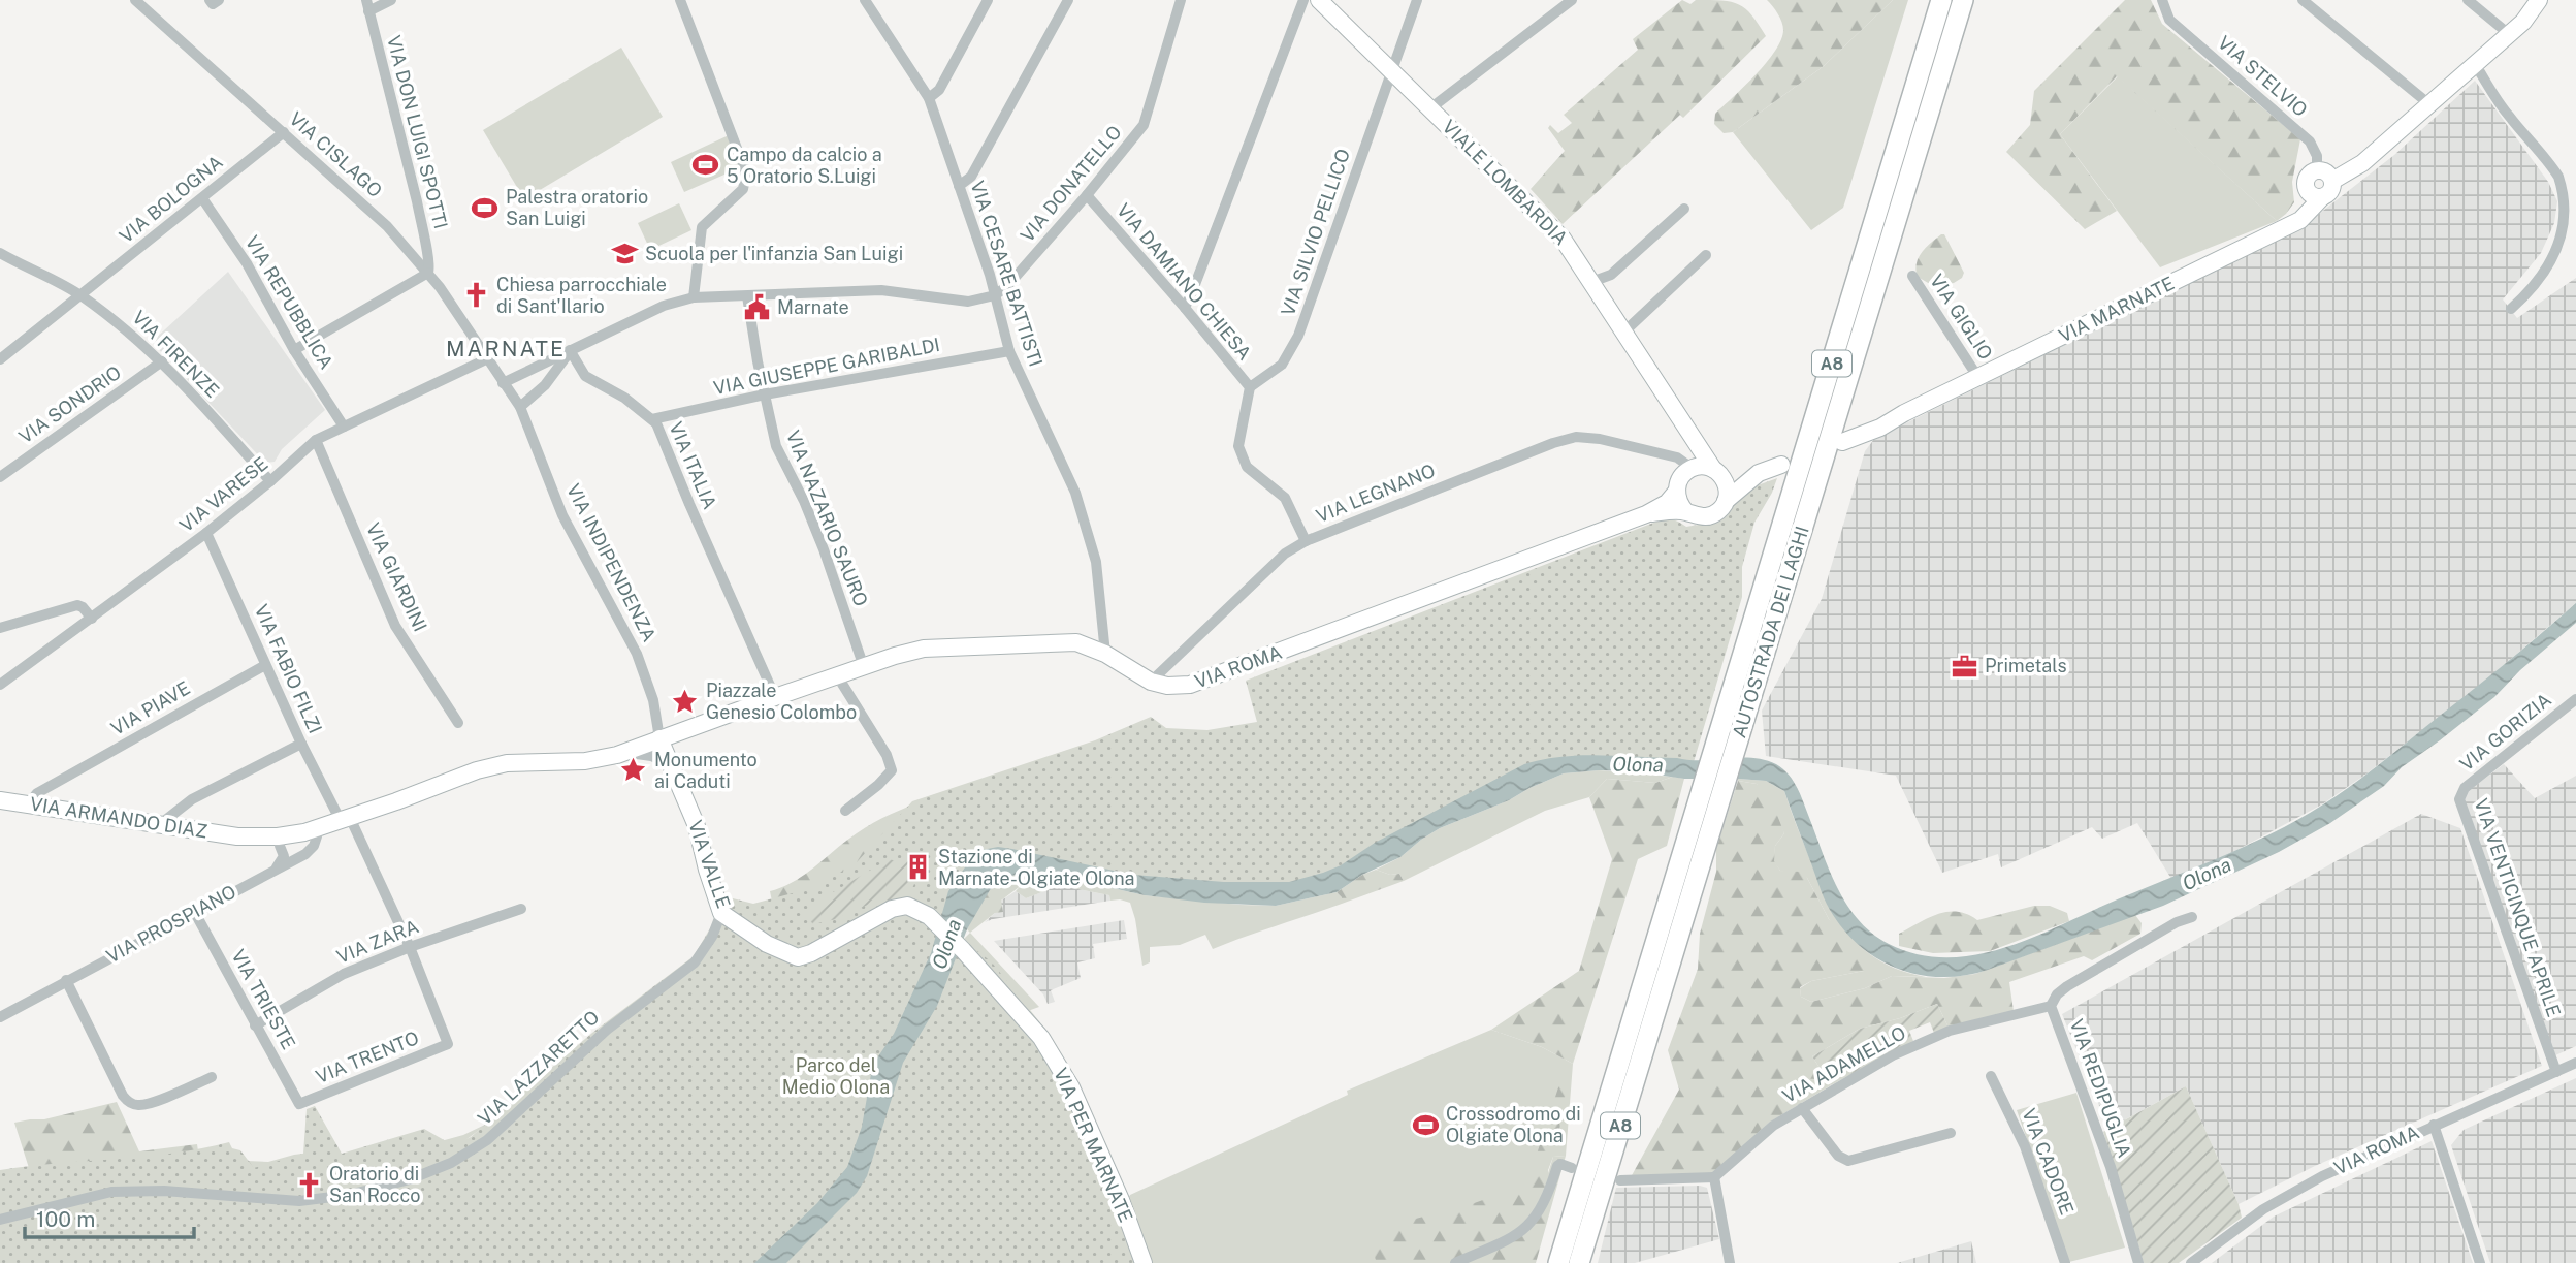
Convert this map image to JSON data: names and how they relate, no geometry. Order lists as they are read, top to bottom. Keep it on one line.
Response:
{"streets":{"highway":["A8","AUTOSTRADA DEI LAGHI"],"street":["VIA STELVIO","VIA DON LUIGI SPOTTI","VIA CISLAGO","VIALE LOMBARDIA","VIA DONATELLO","VIA BOLOGNA","VIA SILVIO PELLICO","VIA CESARE BATTISTI","VIA DAMIANO CHIESA","VIA REPUBBLICA","VIA MARNATE","VIA GIGLIO","VIA FIRENZE","VIA GIUSEPPE GARIBALDI","VIA SONDRIO","VIA ITALIA","VIA LEGNANO","VIA VARESE","VIA NAZARIO SAURO","VIA INDIPENDENZA","VIA GIARDINI","VIA ROMA","VIA FABIO FILZI","VIA PIAVE","VIA GORIZIA","VIA ARMANDO DIAZ","VIA VALLE","VIA VENTICINQUE APRILE","VIA PROSPIANO","VIA ZARA","VIA TRIESTE","VIA TRENTO","VIA ADAMELLO","VIA LAZZARETTO","VIA REDIPUGLIA","VIA PER MARNATE","VIA CADORE"]},"crossings":[["VIA STELVIO","VIA MARNATE"],["VIA DON LUIGI SPOTTI","VIA CISLAGO"],["VIA CISLAGO","VIA BOLOGNA"],["VIA CISLAGO","VIA VARESE"],["VIA CISLAGO","VIA INDIPENDENZA"],["VIALE LOMBARDIA","VIA SILVIO PELLICO"],["VIALE LOMBARDIA","VIA LEGNANO"],["VIALE LOMBARDIA","VIA ROMA"],["VIA DONATELLO","VIA CESARE BATTISTI"],["VIA DONATELLO","VIA DAMIANO CHIESA"],["VIA BOLOGNA","VIA REPUBBLICA"],["VIA BOLOGNA","VIA FIRENZE"],["VIA SILVIO PELLICO","VIA DAMIANO CHIESA"],["VIA CESARE BATTISTI","VIA GIUSEPPE GARIBALDI"],["VIA CESARE BATTISTI","VIA ROMA"],["VIA DAMIANO CHIESA","VIA LEGNANO"],["VIA REPUBBLICA","VIA VARESE"],["VIA MARNATE","VIA GIGLIO"],["VIA FIRENZE","VIA SONDRIO"],["VIA FIRENZE","VIA VARESE"],["VIA GIUSEPPE GARIBALDI","VIA ITALIA"],["VIA GIUSEPPE GARIBALDI","VIA NAZARIO SAURO"],["VIA ITALIA","VIA ROMA"],["VIA LEGNANO","VIA ROMA"],["VIA VARESE","VIA GIARDINI"],["VIA VARESE","VIA FABIO FILZI"],["VIA NAZARIO SAURO","VIA ROMA"],["VIA INDIPENDENZA","VIA ROMA"],["VIA INDIPENDENZA","VIA VALLE"],["VIA INDIPENDENZA","VIA PROSPIANO"],["VIA ROMA","VIA VALLE"],["VIA ROMA","VIA VENTICINQUE APRILE"],["VIA ROMA","VIA PROSPIANO"],["VIA FABIO FILZI","VIA PIAVE"],["VIA FABIO FILZI","VIA ARMANDO DIAZ"],["VIA FABIO FILZI","VIA PROSPIANO"],["VIA FABIO FILZI","VIA ZARA"],["VIA FABIO FILZI","VIA TRENTO"],["VIA PIAVE","VIA ARMANDO DIAZ"],["VIA GORIZIA","VIA VENTICINQUE APRILE"],["VIA ARMANDO DIAZ","VIA PROSPIANO"],["VIA VALLE","VIA PROSPIANO"],["VIA VALLE","VIA LAZZARETTO"],["VIA VALLE","VIA PER MARNATE"],["VIA PROSPIANO","VIA TRIESTE"],["VIA ZARA","VIA TRIESTE"],["VIA TRIESTE","VIA TRENTO"],["VIA ADAMELLO","VIA REDIPUGLIA"]],"districts":["MARNATE"],"water":["Olona"],"parks":["Parco del Medio Olona"],"places":{"sports":["Campo da calcio a 5 Oratorio S.Luigi","Palestra oratorio San Luigi","Crossodromo di Olgiate Olona"],"school or university":["Scuola per l'infanzia San Luigi"],"church":["Chiesa parrocchiale di Sant'Ilario","Oratorio di San Rocco"],"public building":["Marnate"],"office":["Primetals"],"place":["Piazzale Genesio Colombo","Monumento ai Caduti"],"building":["Stazione di Marnate-Olgiate Olona"]},"scale_bar":"100 m"}
